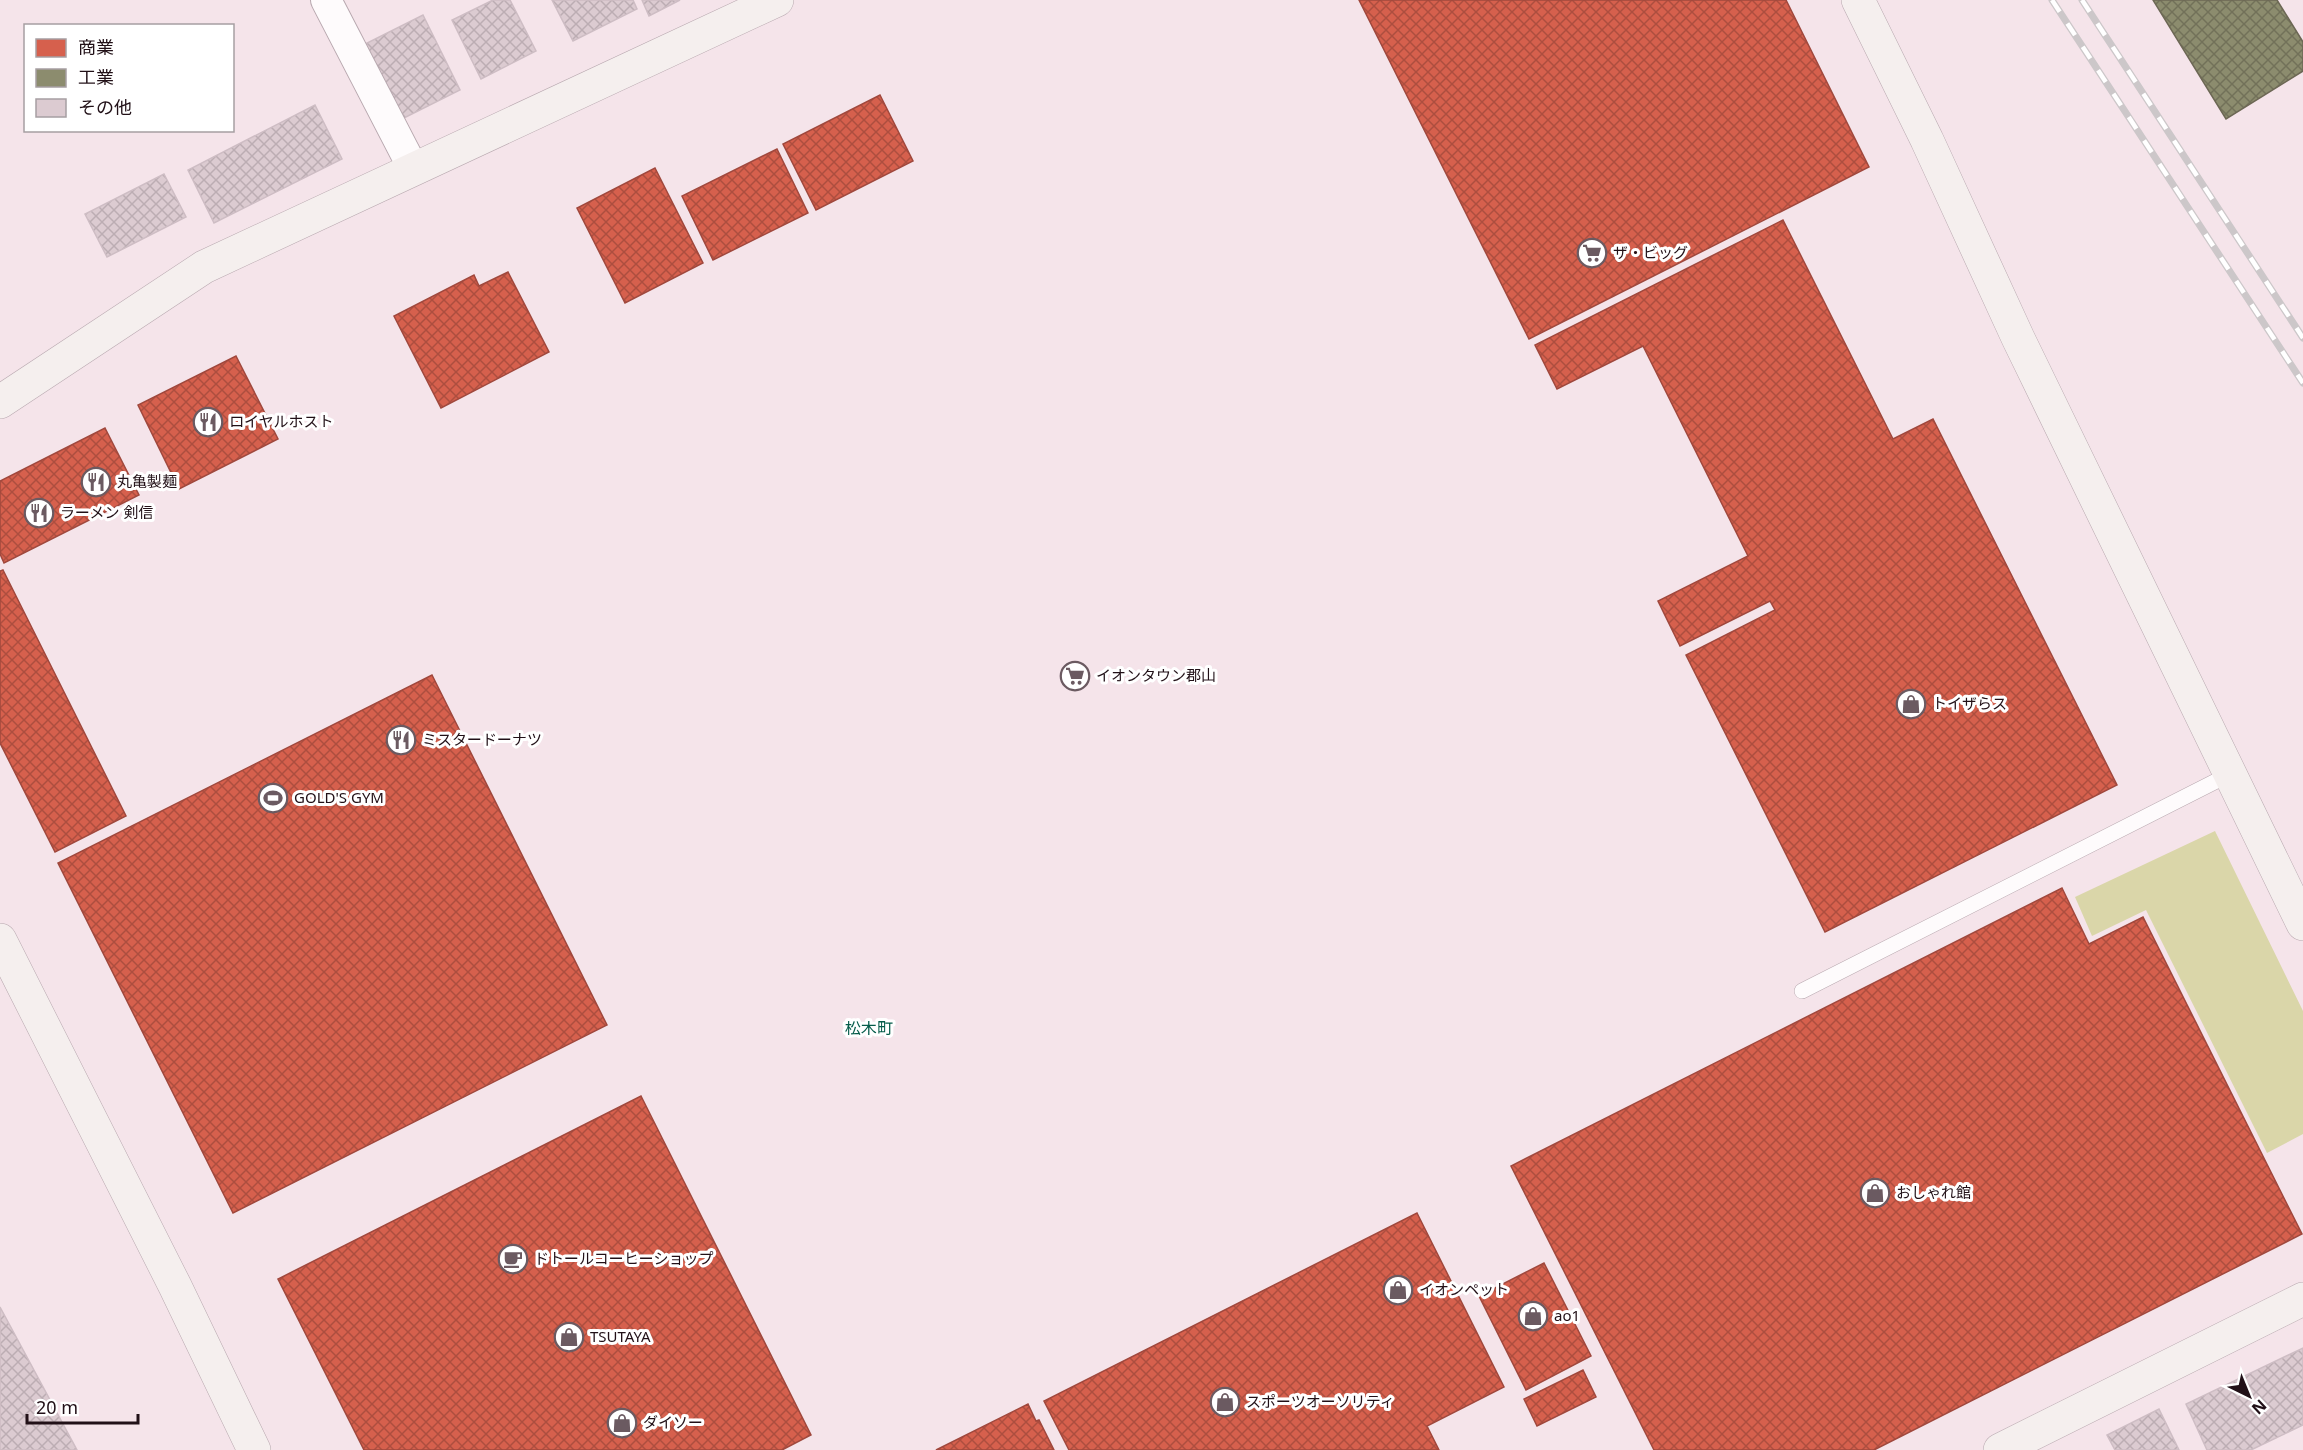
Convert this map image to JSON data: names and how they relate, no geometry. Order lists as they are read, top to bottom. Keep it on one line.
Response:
{"districts":["松木町"],"places":{"supermarket":["ザ・ビッグ","イオンタウン郡山"],"restaurant":["ロイヤルホスト","丸亀製麺","ラーメン 剣信","ミスタードーナツ"],"shop":["トイザらス","おしゃれ館","イオンペット","ao1","TSUTAYA","スポーツオーソリティ","ダイソー"],"sports":["GOLD'S GYM"],"cafe":["ドトールコーヒーショップ"]},"legend":["商業","工業","その他"],"scale_bar":"20 m","north":"bottom right"}
